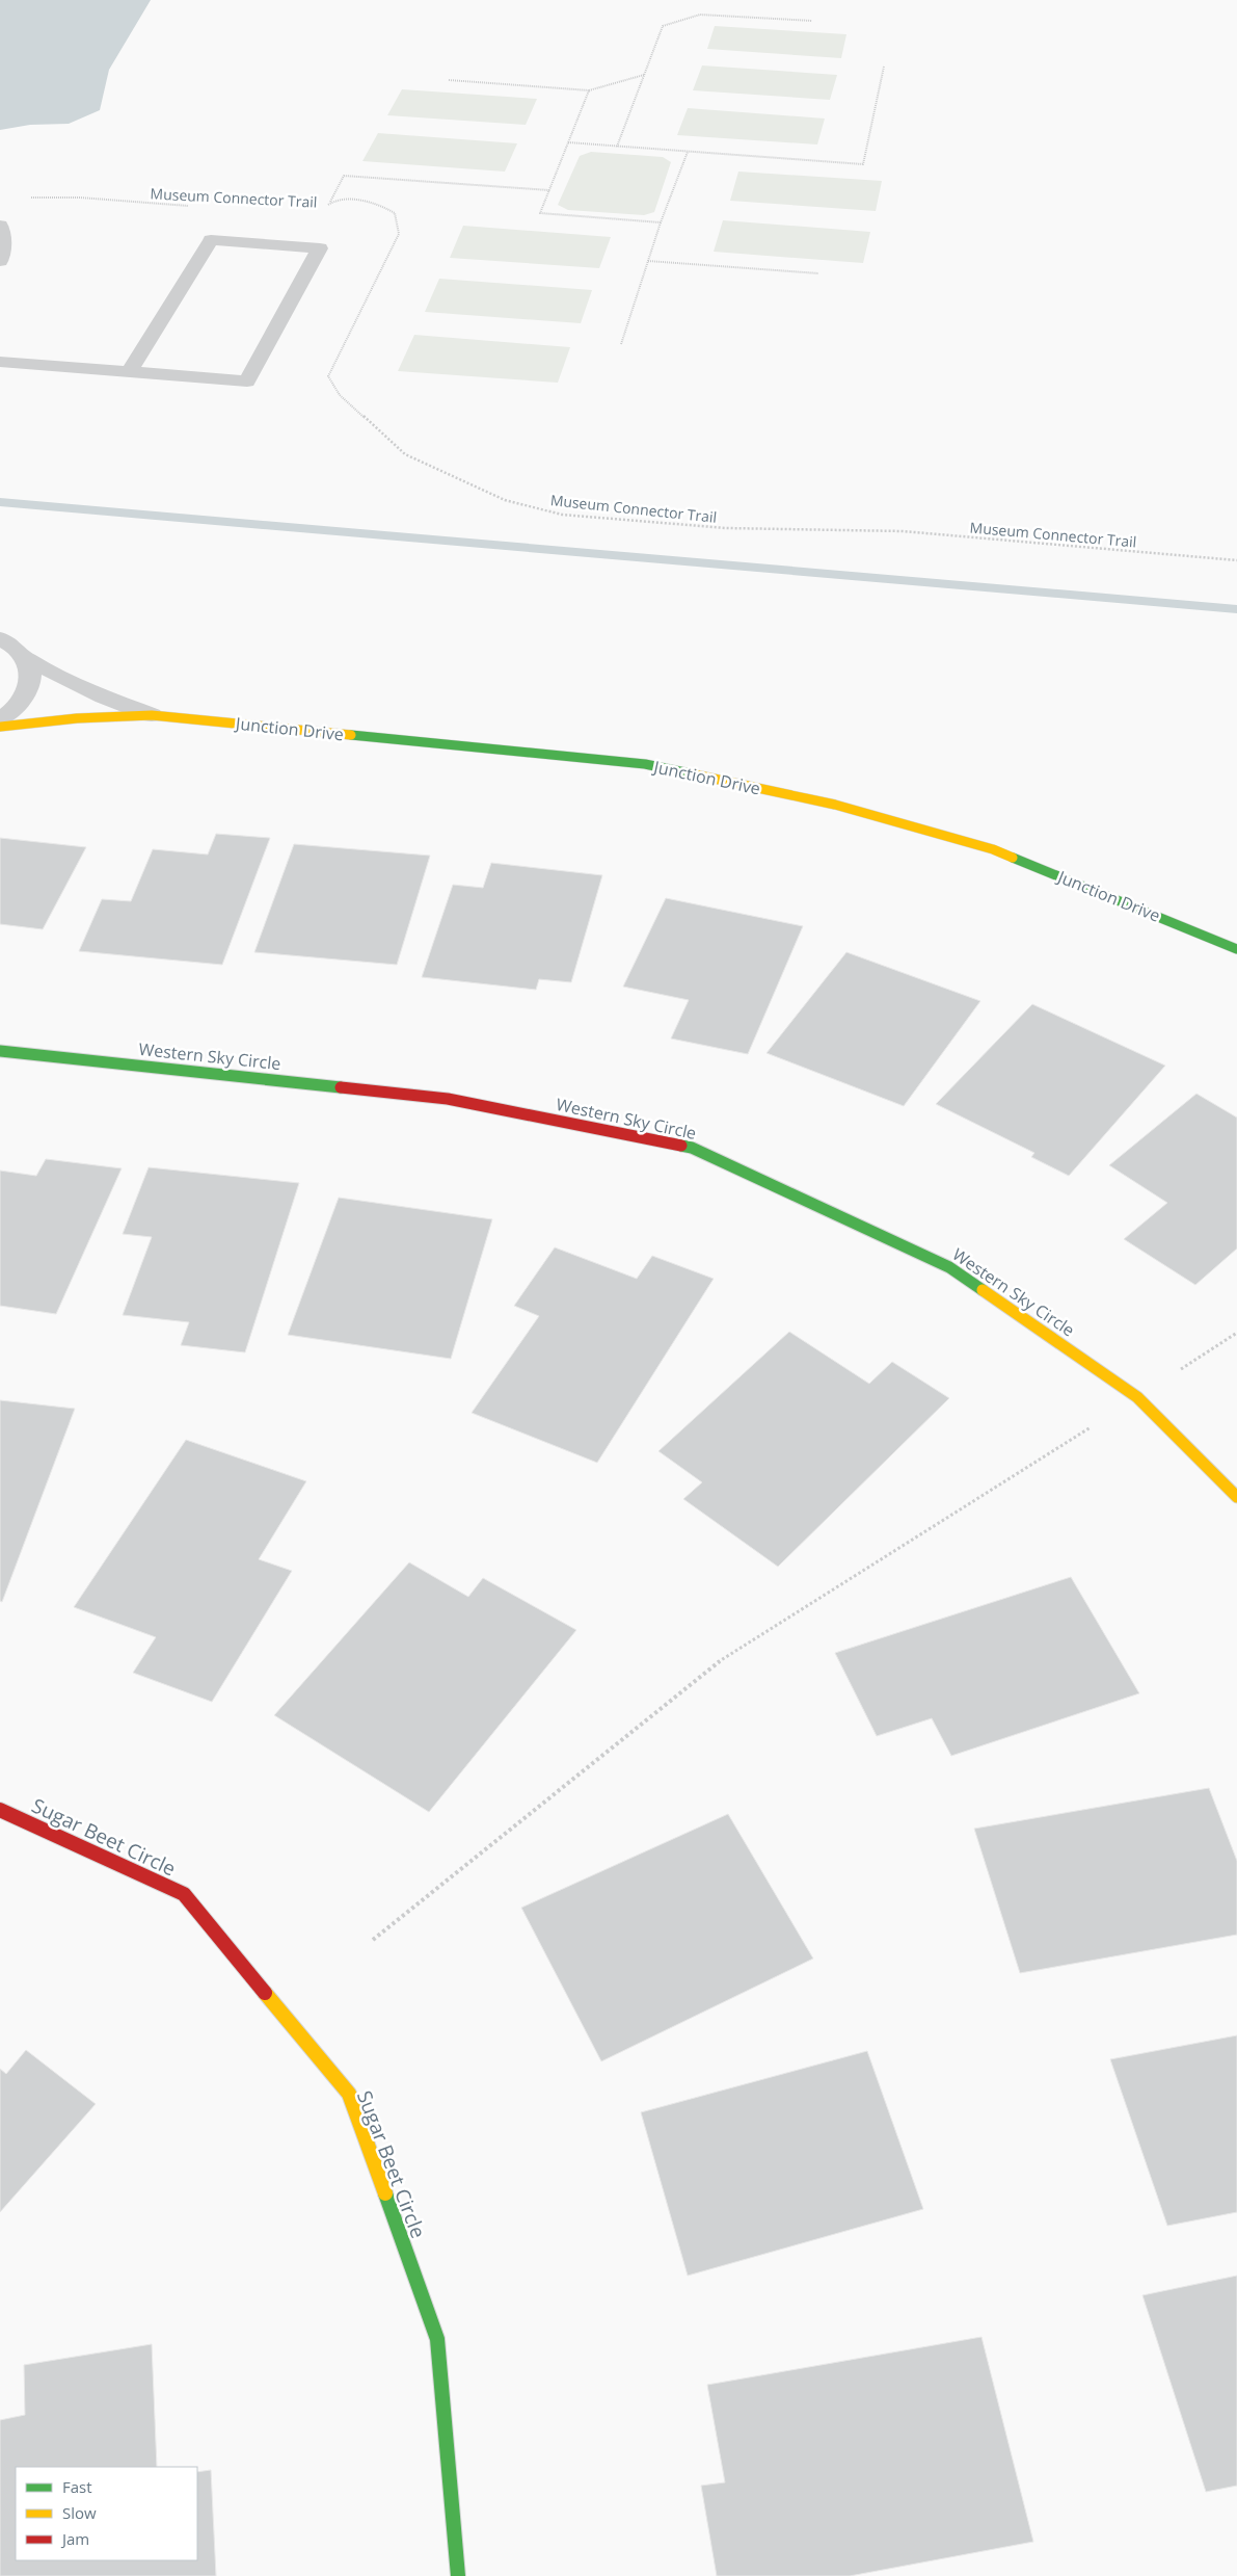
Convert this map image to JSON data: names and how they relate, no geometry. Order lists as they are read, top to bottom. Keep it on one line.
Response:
{"streets":{"street":["Junction Drive","Western Sky Circle","Sugar Beet Circle"],"path":["Museum Connector Trail"]},"legend":["Fast","Slow","Jam"]}
